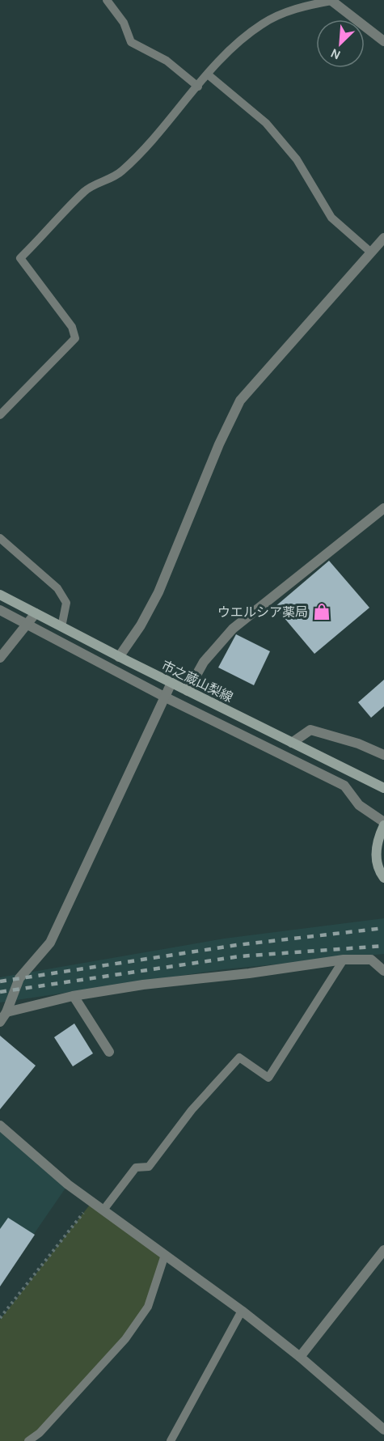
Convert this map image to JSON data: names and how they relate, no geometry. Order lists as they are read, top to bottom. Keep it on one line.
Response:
{"streets":{"main road":["市之蔵山梨線"]},"places":{"shop":["ウエルシア薬局"]},"north":"bottom left"}
